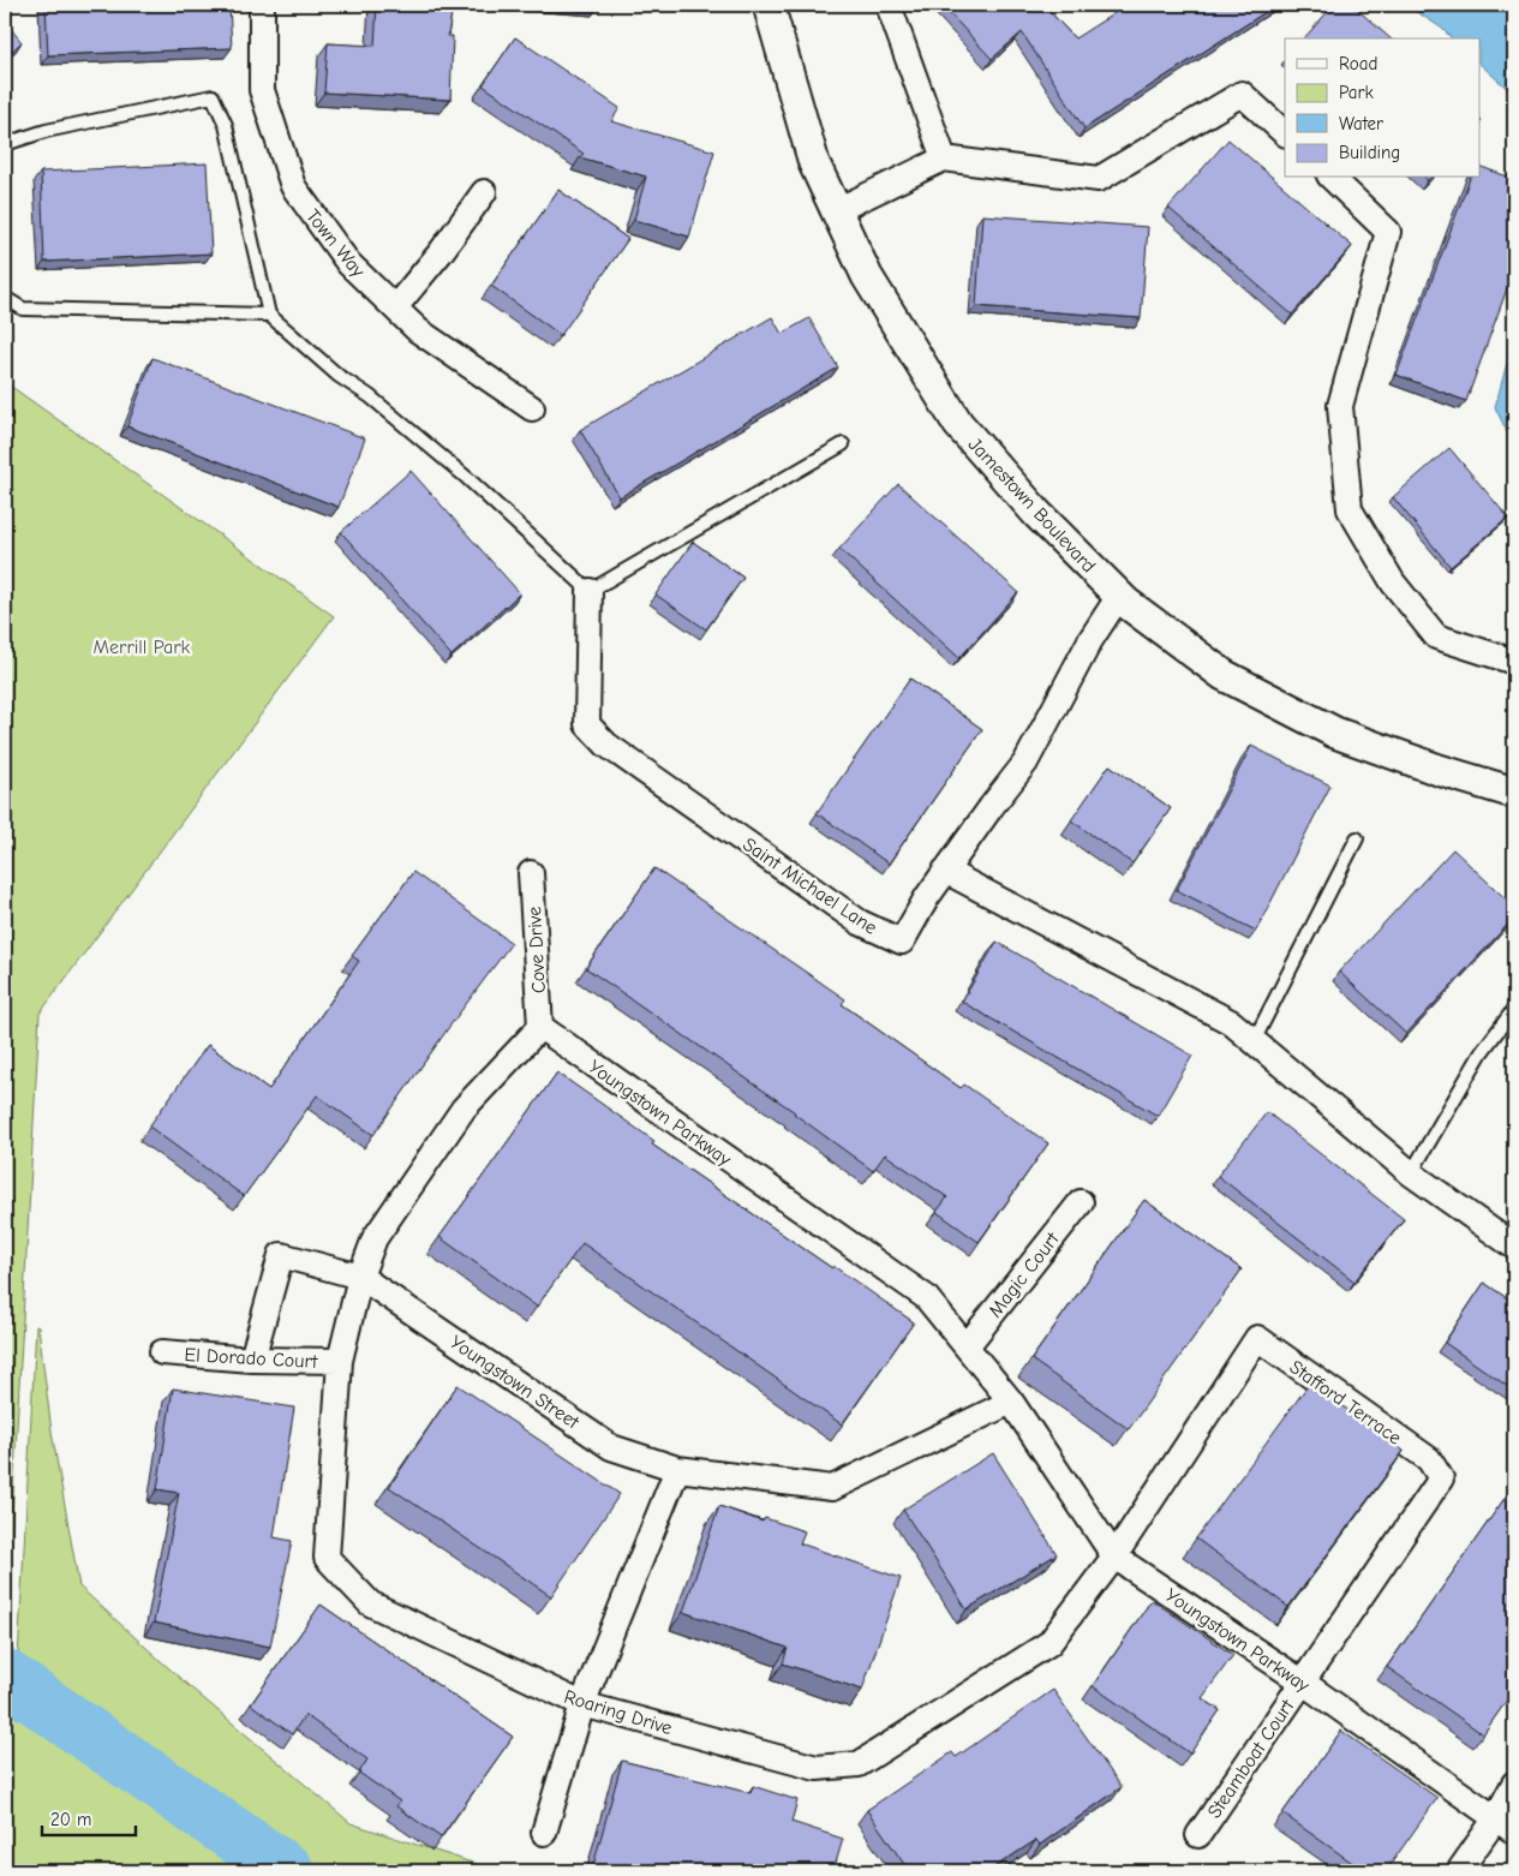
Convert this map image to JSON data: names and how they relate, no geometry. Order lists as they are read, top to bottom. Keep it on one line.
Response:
{"streets":{"street":["Town Way","Jamestown Boulevard","Saint Michael Lane","Cove Drive","Youngstown Parkway","Magic Court","El Dorado Court","Youngstown Street","Stafford Terrace","Roaring Drive","Steamboat Court"]},"crossings":[["Jamestown Boulevard","Saint Michael Lane"],["Cove Drive","Youngstown Parkway"],["Youngstown Parkway","Magic Court"],["Youngstown Parkway","Stafford Terrace"],["Youngstown Parkway","Roaring Drive"],["Youngstown Parkway","Steamboat Court"],["El Dorado Court","Youngstown Street"],["El Dorado Court","Roaring Drive"],["Youngstown Street","Roaring Drive"],["Stafford Terrace","Roaring Drive"],["Stafford Terrace","Steamboat Court"]],"parks":["Merrill Park"],"legend":["Road","Park","Water","Building"],"scale_bar":"20 m"}
